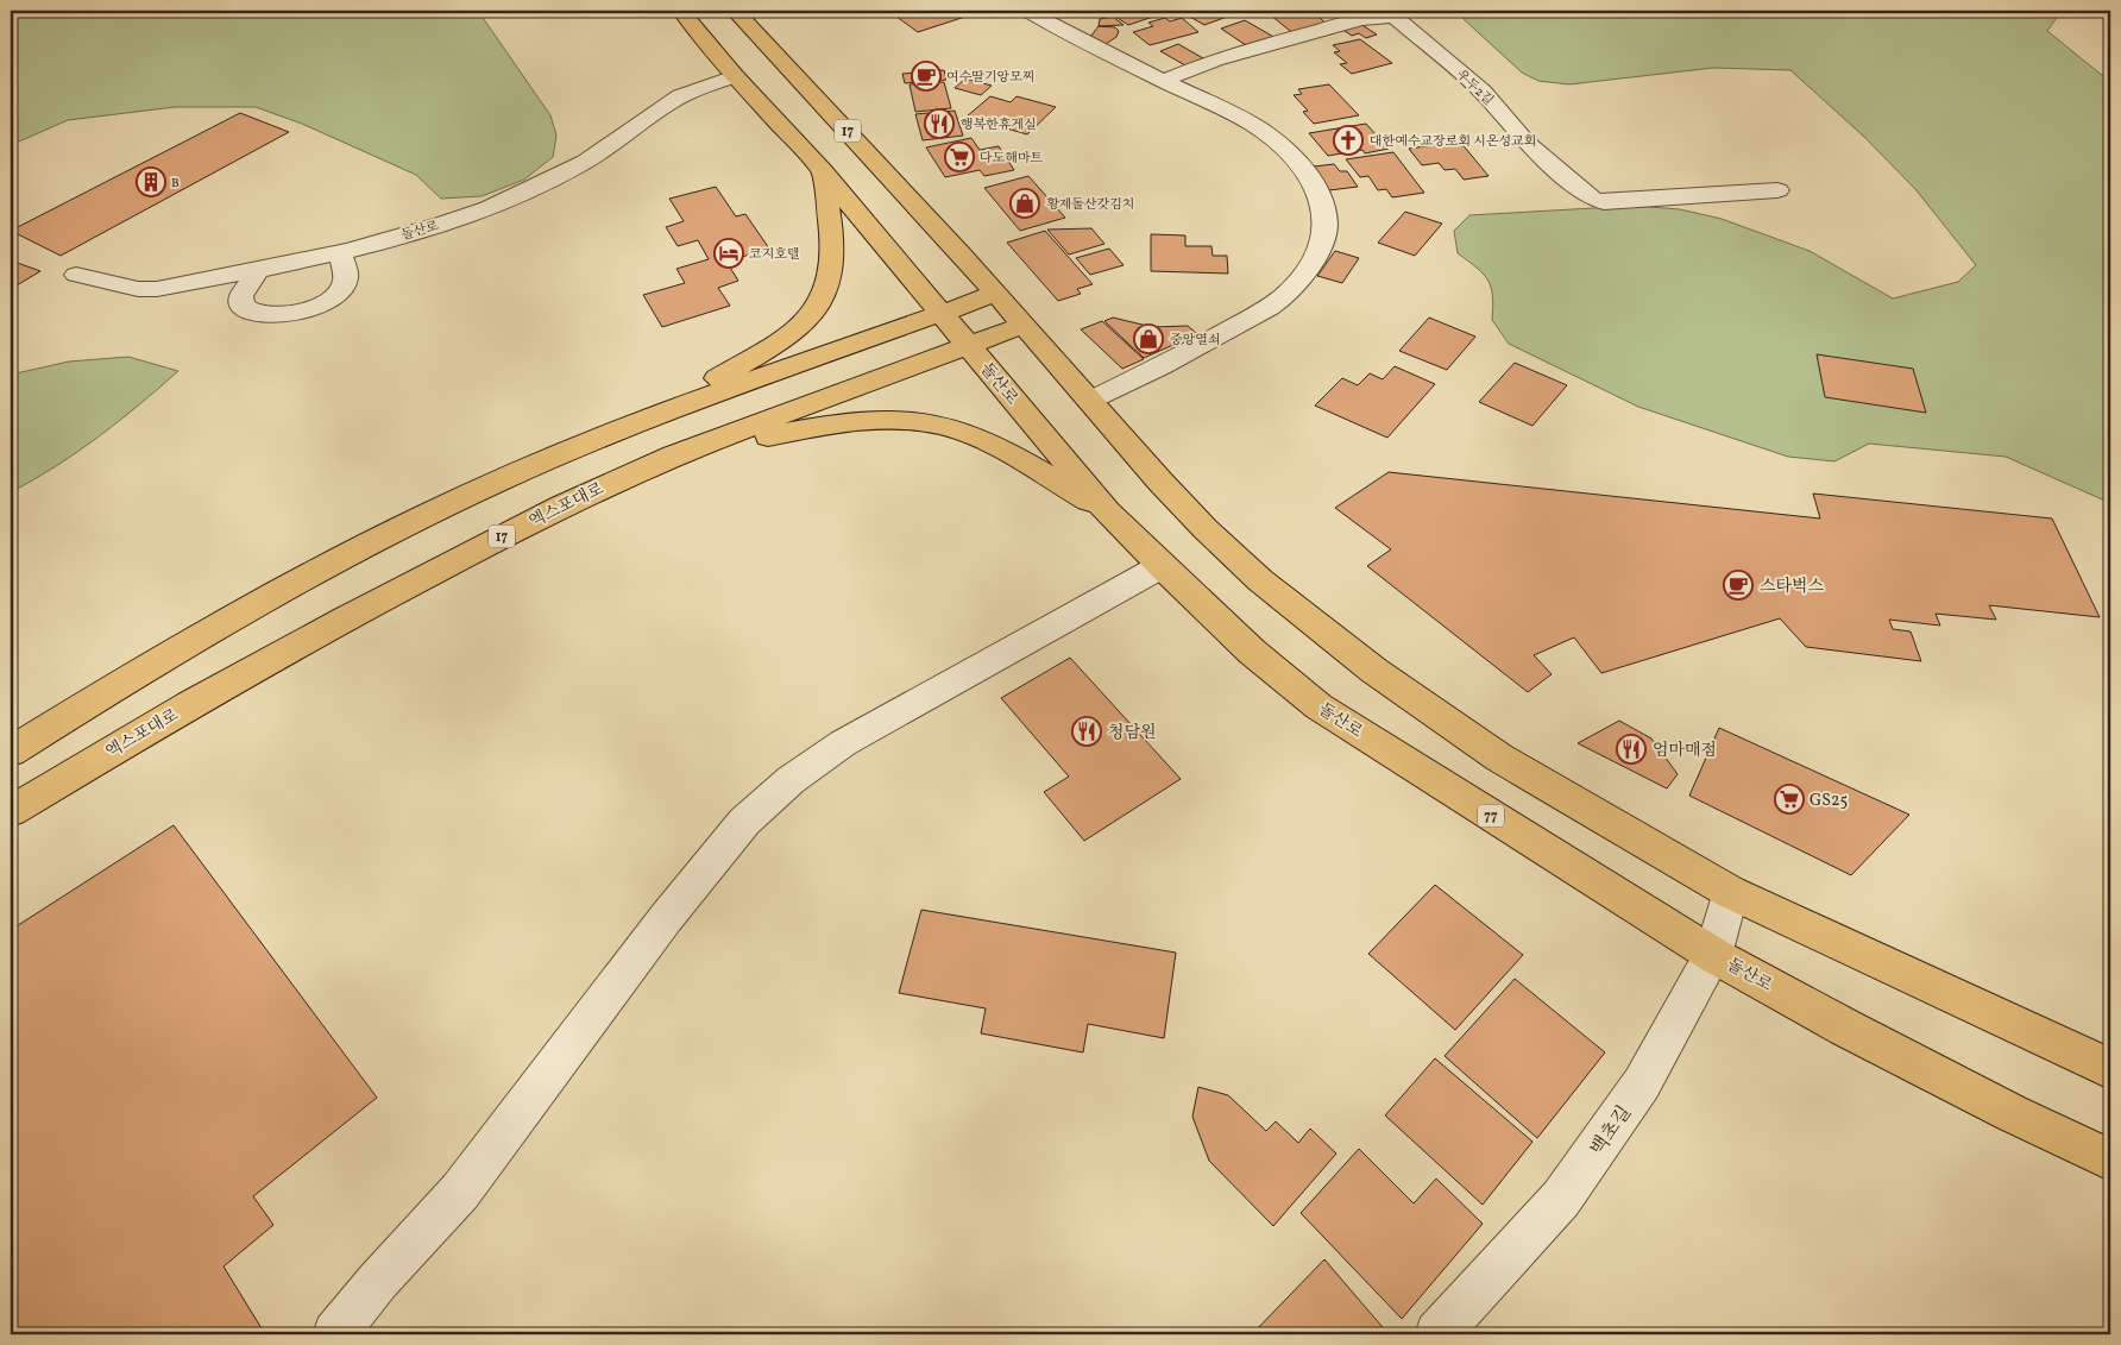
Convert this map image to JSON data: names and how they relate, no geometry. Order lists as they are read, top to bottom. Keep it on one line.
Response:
{"streets":{"main road":["17","돌산로","엑스포대로","77"],"street":["우두2길","백초길"]},"crossings":[["17","엑스포대로"],["돌산로","엑스포대로"],["돌산로","백초길"]],"places":{"cafe":["여수딸기앙모찌","스타벅스"],"restaurant":["행복한휴게실","청담원","엄마매점"],"church":["대한예수교장로회 시온성교회"],"supermarket":["다도해마트","GS25"],"building":["B"],"shop":["황제돌산갓김치","중앙열쇠"],"hotel":["코지호텔"]}}
